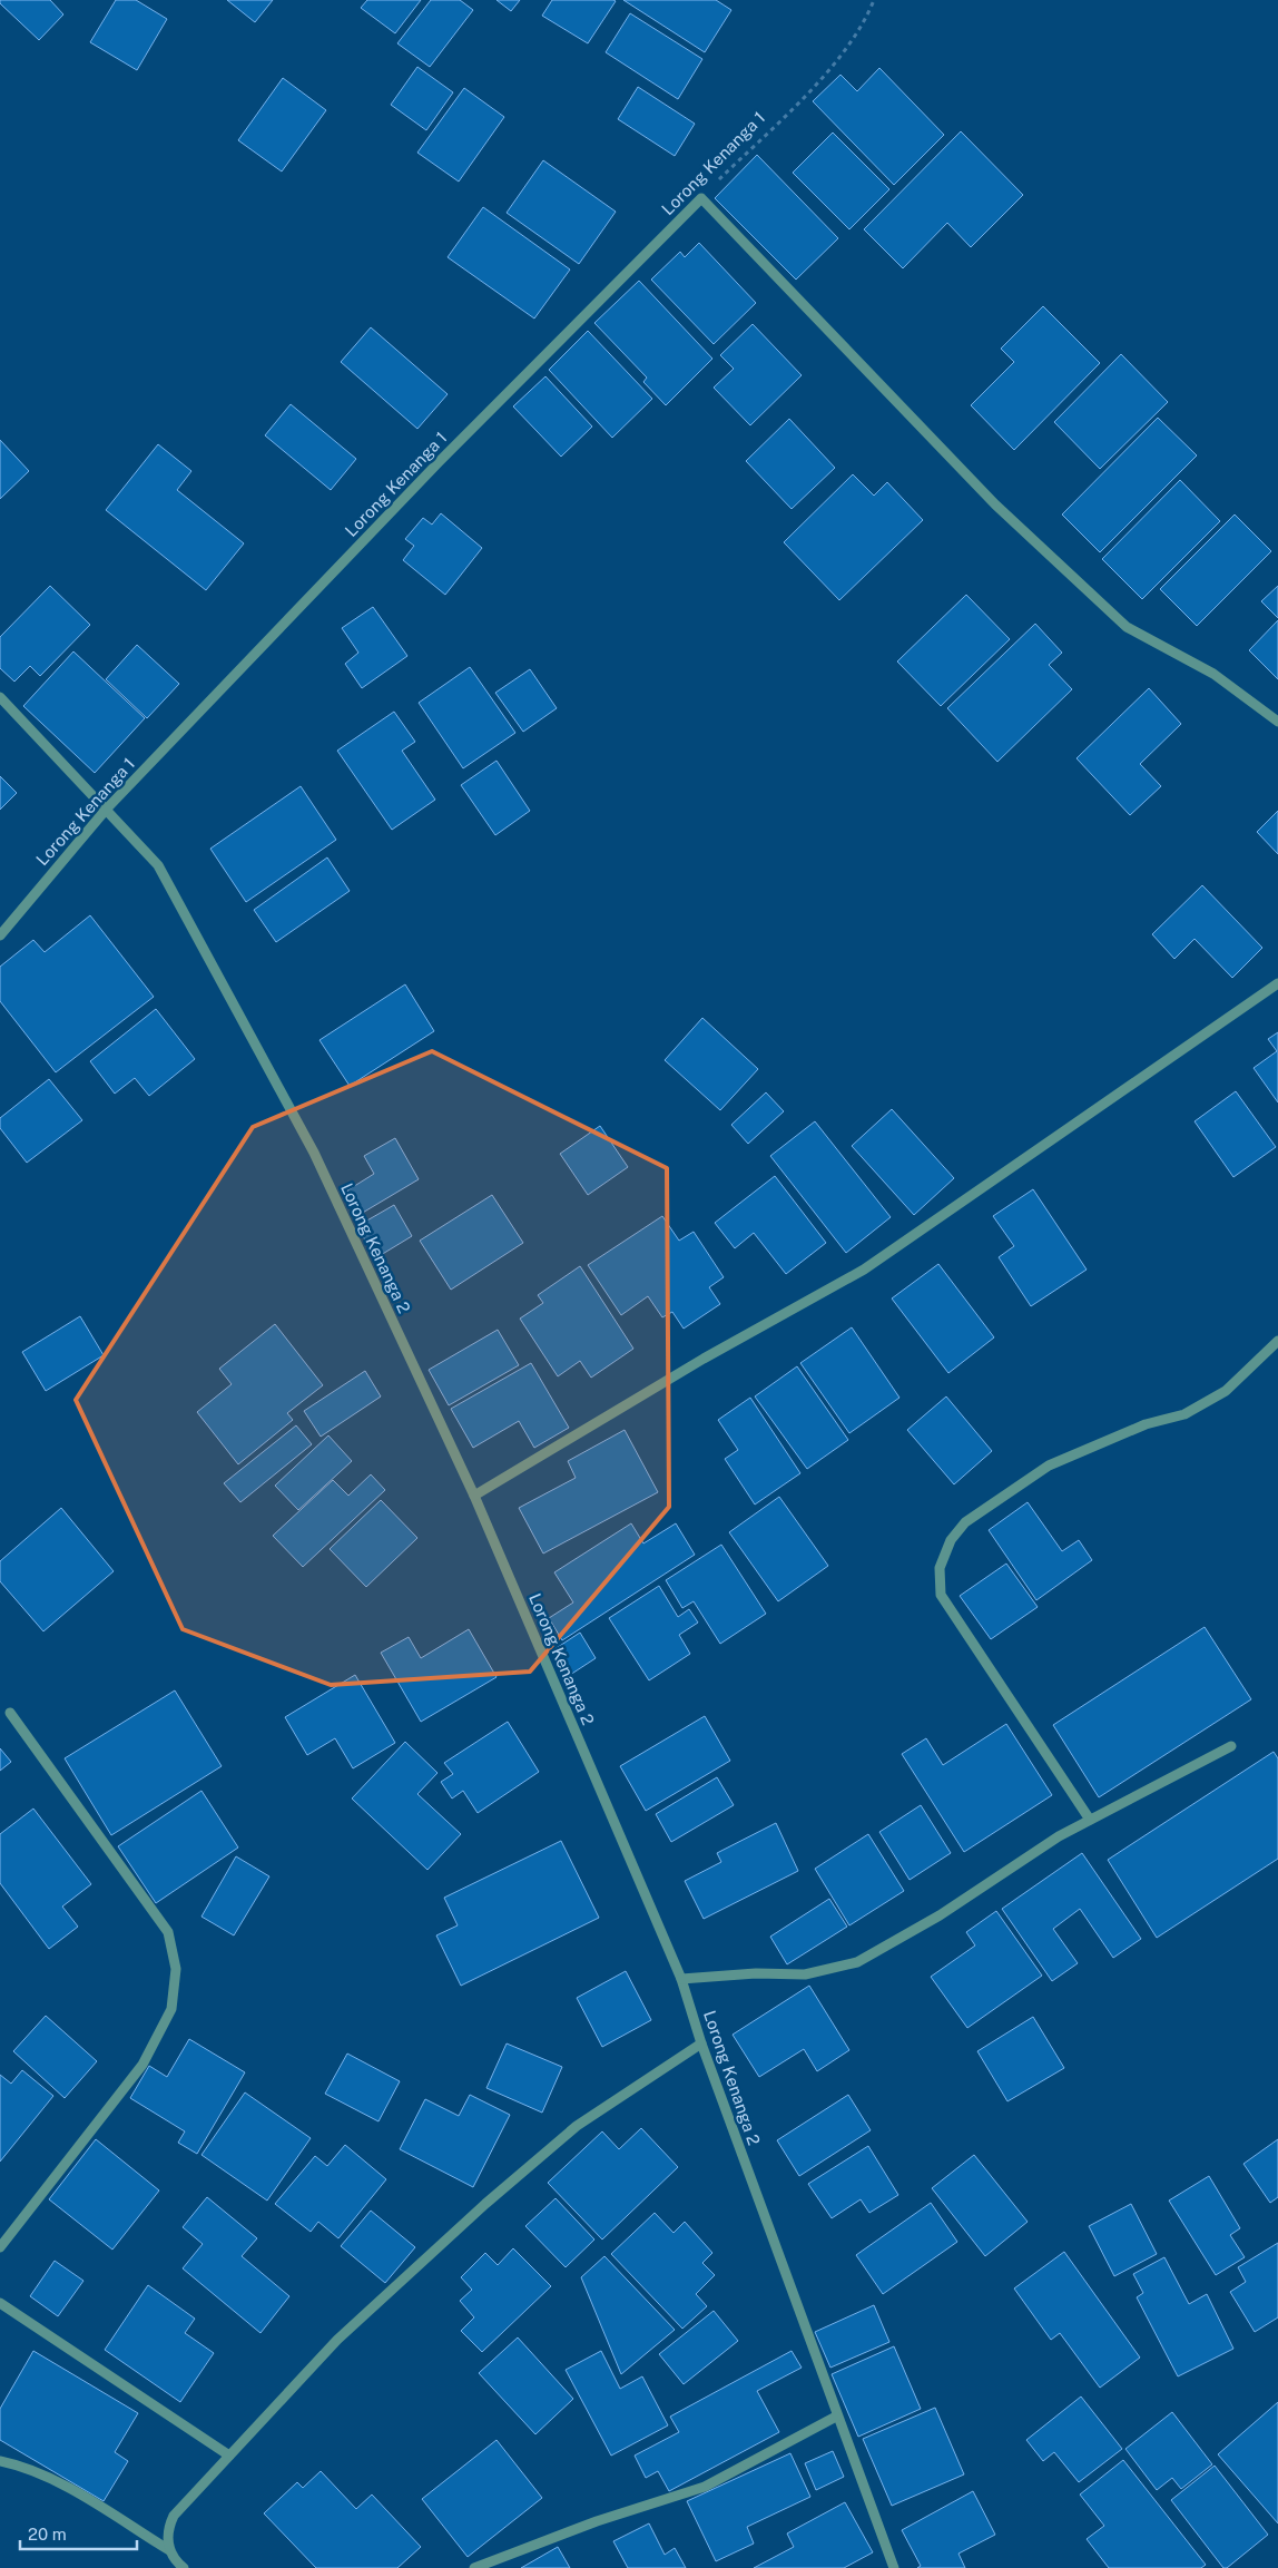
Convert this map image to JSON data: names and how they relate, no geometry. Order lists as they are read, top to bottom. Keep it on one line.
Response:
{"streets":{"street":["Lorong Kenanga 1","Lorong Kenanga 2"]},"crossings":[["Lorong Kenanga 1","Lorong Kenanga 2"]],"scale_bar":"20 m"}
